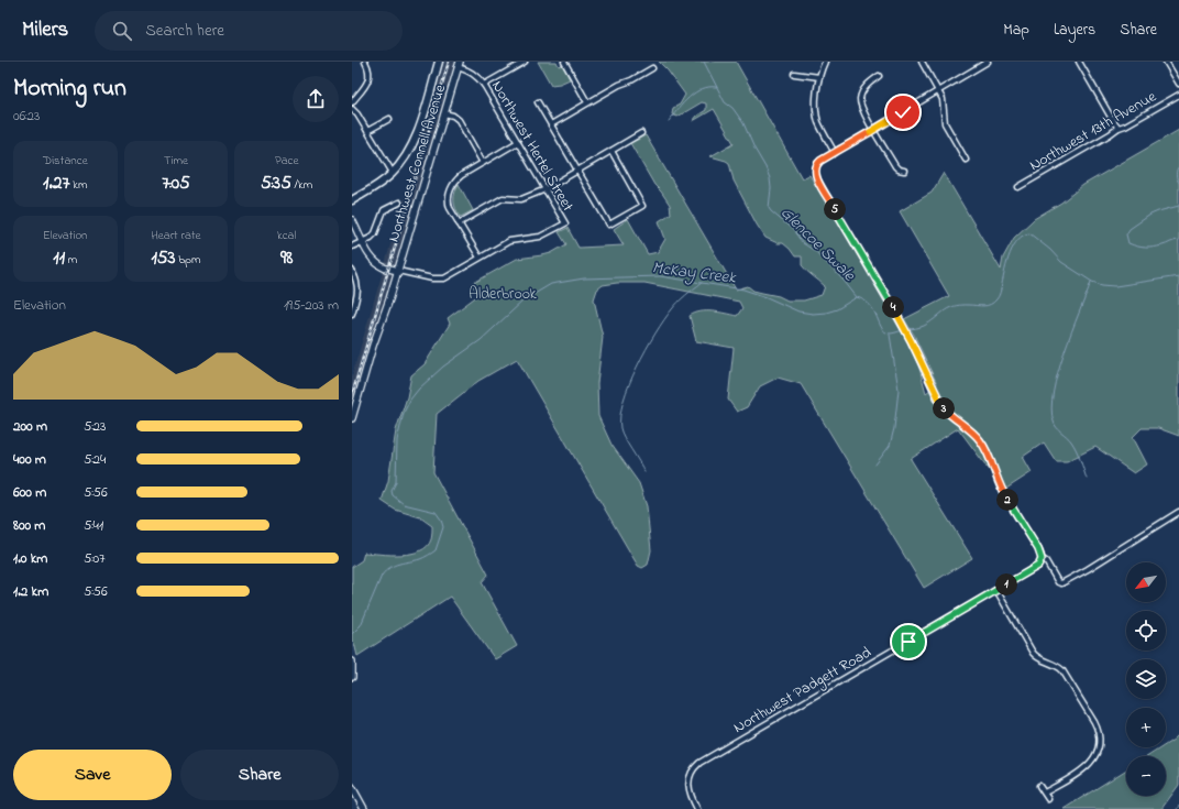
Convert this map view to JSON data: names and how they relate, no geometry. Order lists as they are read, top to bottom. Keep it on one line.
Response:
{"streets":{"street":["Northwest 13th Avenue","Northwest Hertel Street","Northwest Connell Avenue","Northwest Padgett Road"]},"crossings":[["Northwest Hertel Street","Northwest Connell Avenue"]],"water":["Glencoe Swale","McKay Creek"],"parks":["Alderbrook"],"north":"bottom left","page":{"header":"Milers","search":"Search here","nav":["Map","Layers","Share"],"heading":["Morning run","06:23"],"stats":[["Distance","1.27 km"],["Time","7:05"],["Pace","5:35 /km"],["Elevation","11 m"],["Heart rate","153 bpm"],["kcal","98"]],"pins":["5","4","3","2","1"],"chart":["Elevation","195–203 m"],"list":[{"name":"200 m","note":"5:23"},{"name":"400 m","note":"5:24"},{"name":"600 m","note":"5:56"},{"name":"800 m","note":"5:41"},{"name":"1.0 km","note":"5:07"},{"name":"1.2 km","note":"5:56"}],"map_buttons":["+","−"],"buttons":["Save","Share"]}}
